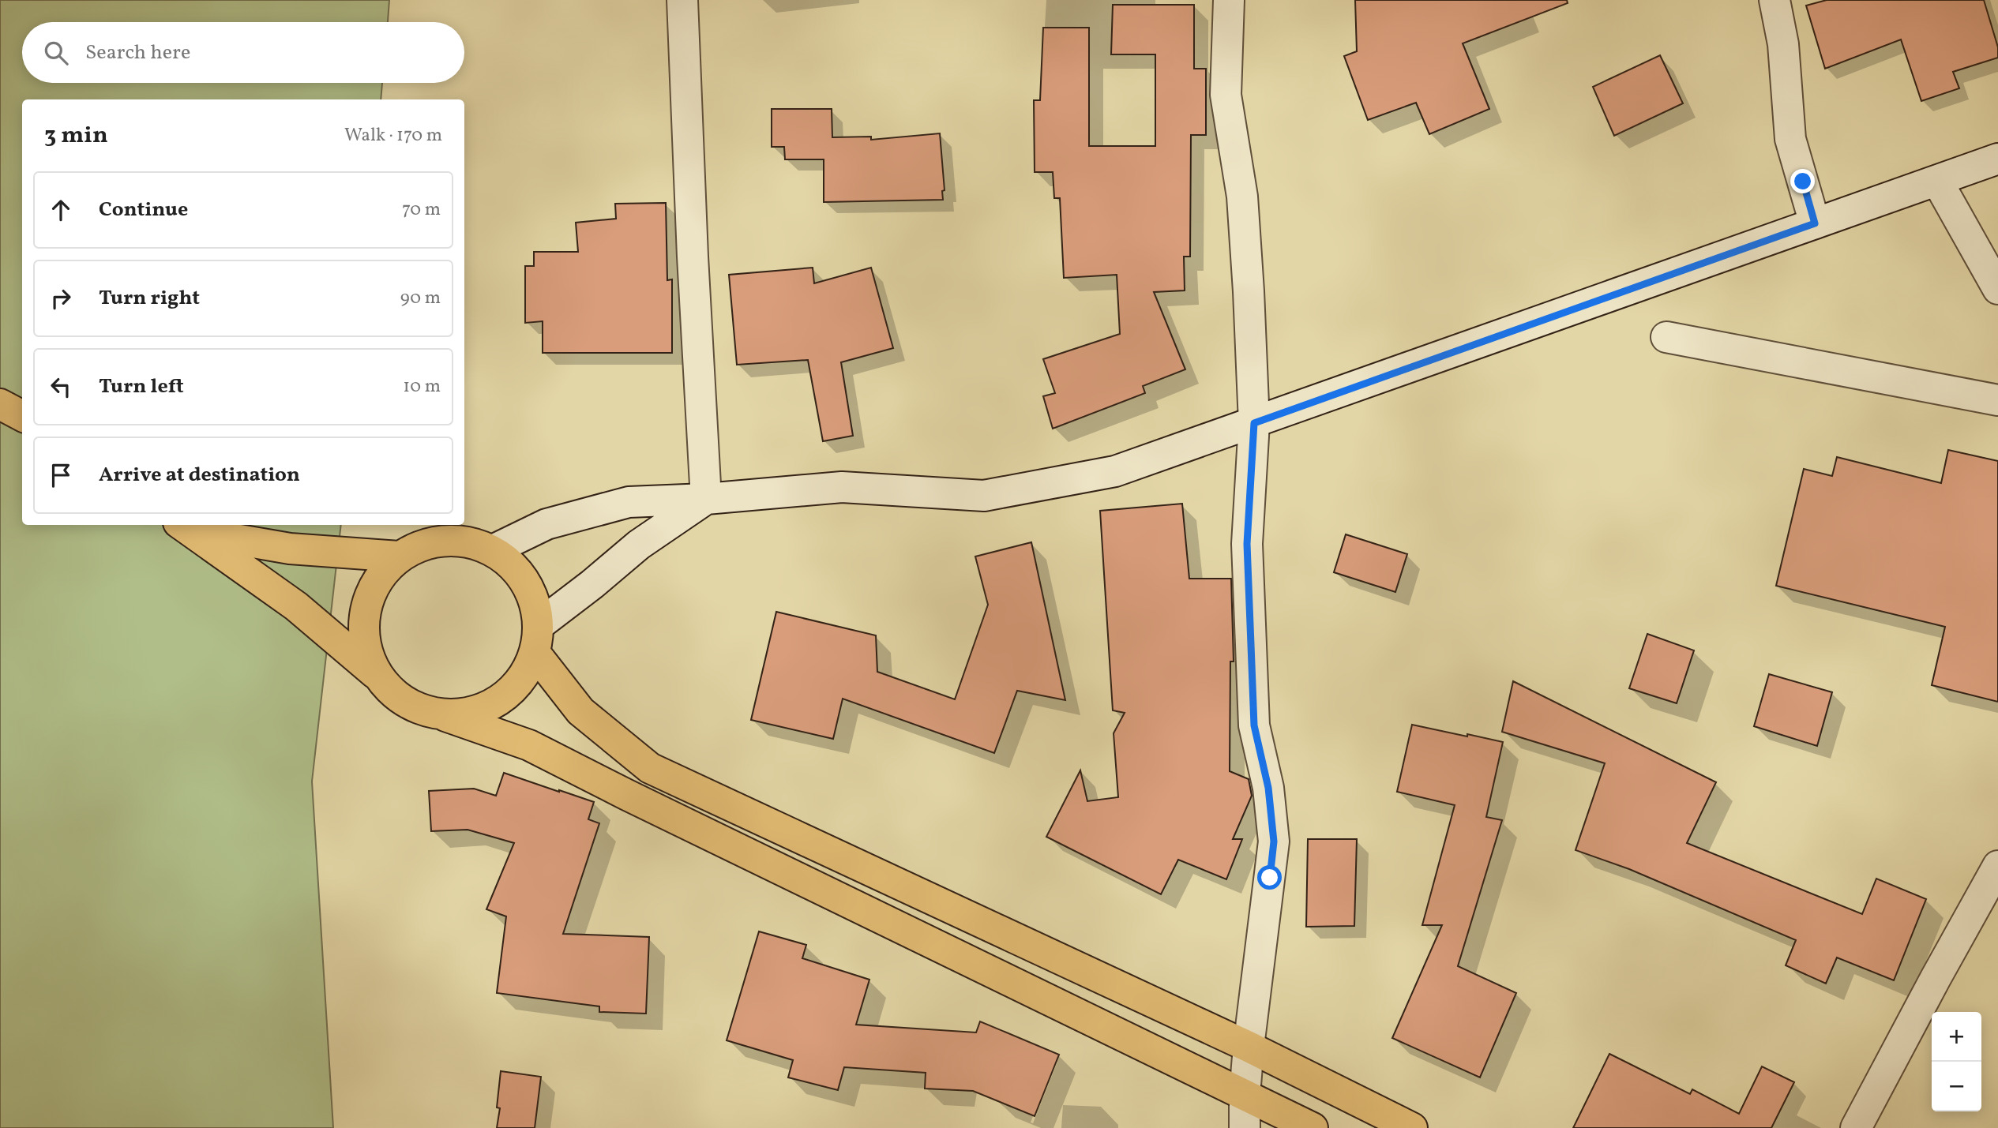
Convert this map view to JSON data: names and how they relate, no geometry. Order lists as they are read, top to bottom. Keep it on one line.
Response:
{"page":{"search":"Search here","heading":["3 min","Walk · 170 m"],"list":[["Continue","70 m"],["Turn right","90 m"],["Turn left","10 m"],"Arrive at destination"],"map_buttons":["+","−"]}}
